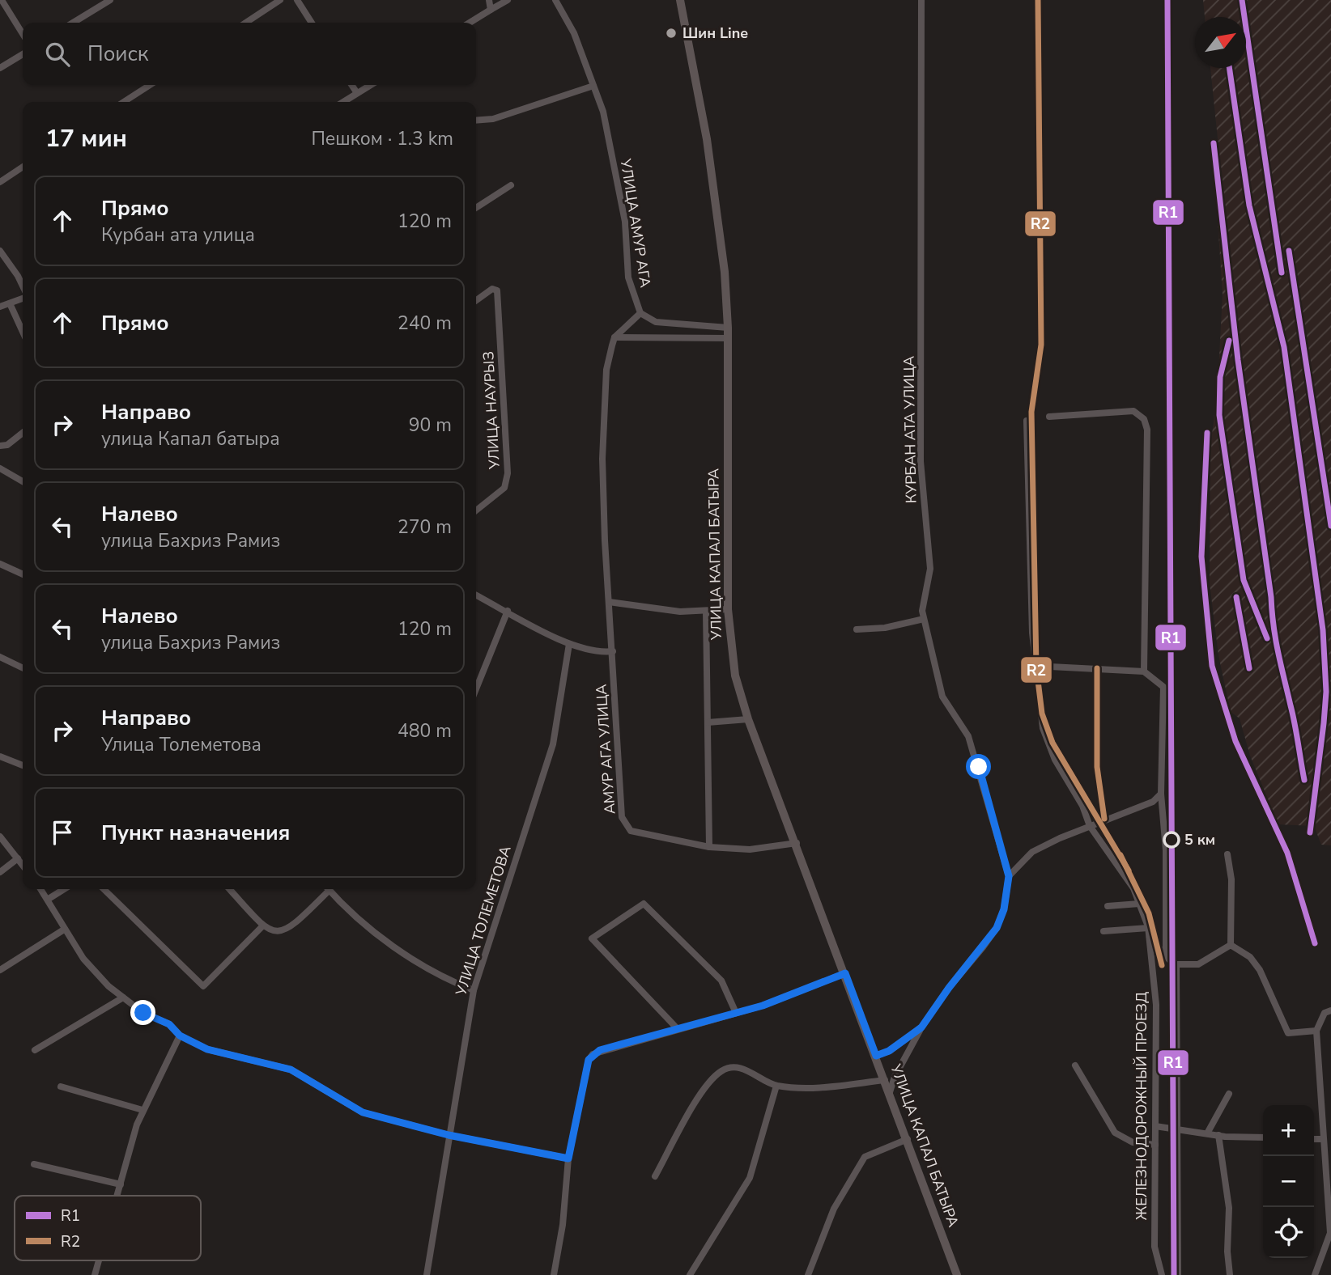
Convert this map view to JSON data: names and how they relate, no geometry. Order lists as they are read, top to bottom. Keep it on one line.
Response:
{"streets":{"main road":["УЛИЦА КАПАЛ БАТЫРА"],"street":["УЛИЦА АМУР АГА","УЛИЦА НАУРЫЗ","КУРБАН АТА УЛИЦА","АМУР АГА УЛИЦА","УЛИЦА ТОЛЕМЕТОВА","ЖЕЛЕЗНОДОРОЖНЫЙ ПРОЕЗД"]},"places":["Шин Line","5 км"],"lines":["transit line R1","transit line R2"],"legend":["R1","R2"],"north":"top right","page":{"search":"Поиск","heading":["17 мин","Пешком · 1.3 km"],"list":[["Прямо","Курбан ата улица","120 m"],["Прямо","240 m"],["Направо","улица Капал батыра","90 m"],["Налево","улица Бахриз Рамиз","270 m"],["Налево","улица Бахриз Рамиз","120 m"],["Направо","Улица Толеметова","480 m"],"Пункт назначения"],"map_buttons":["+","−"]}}
